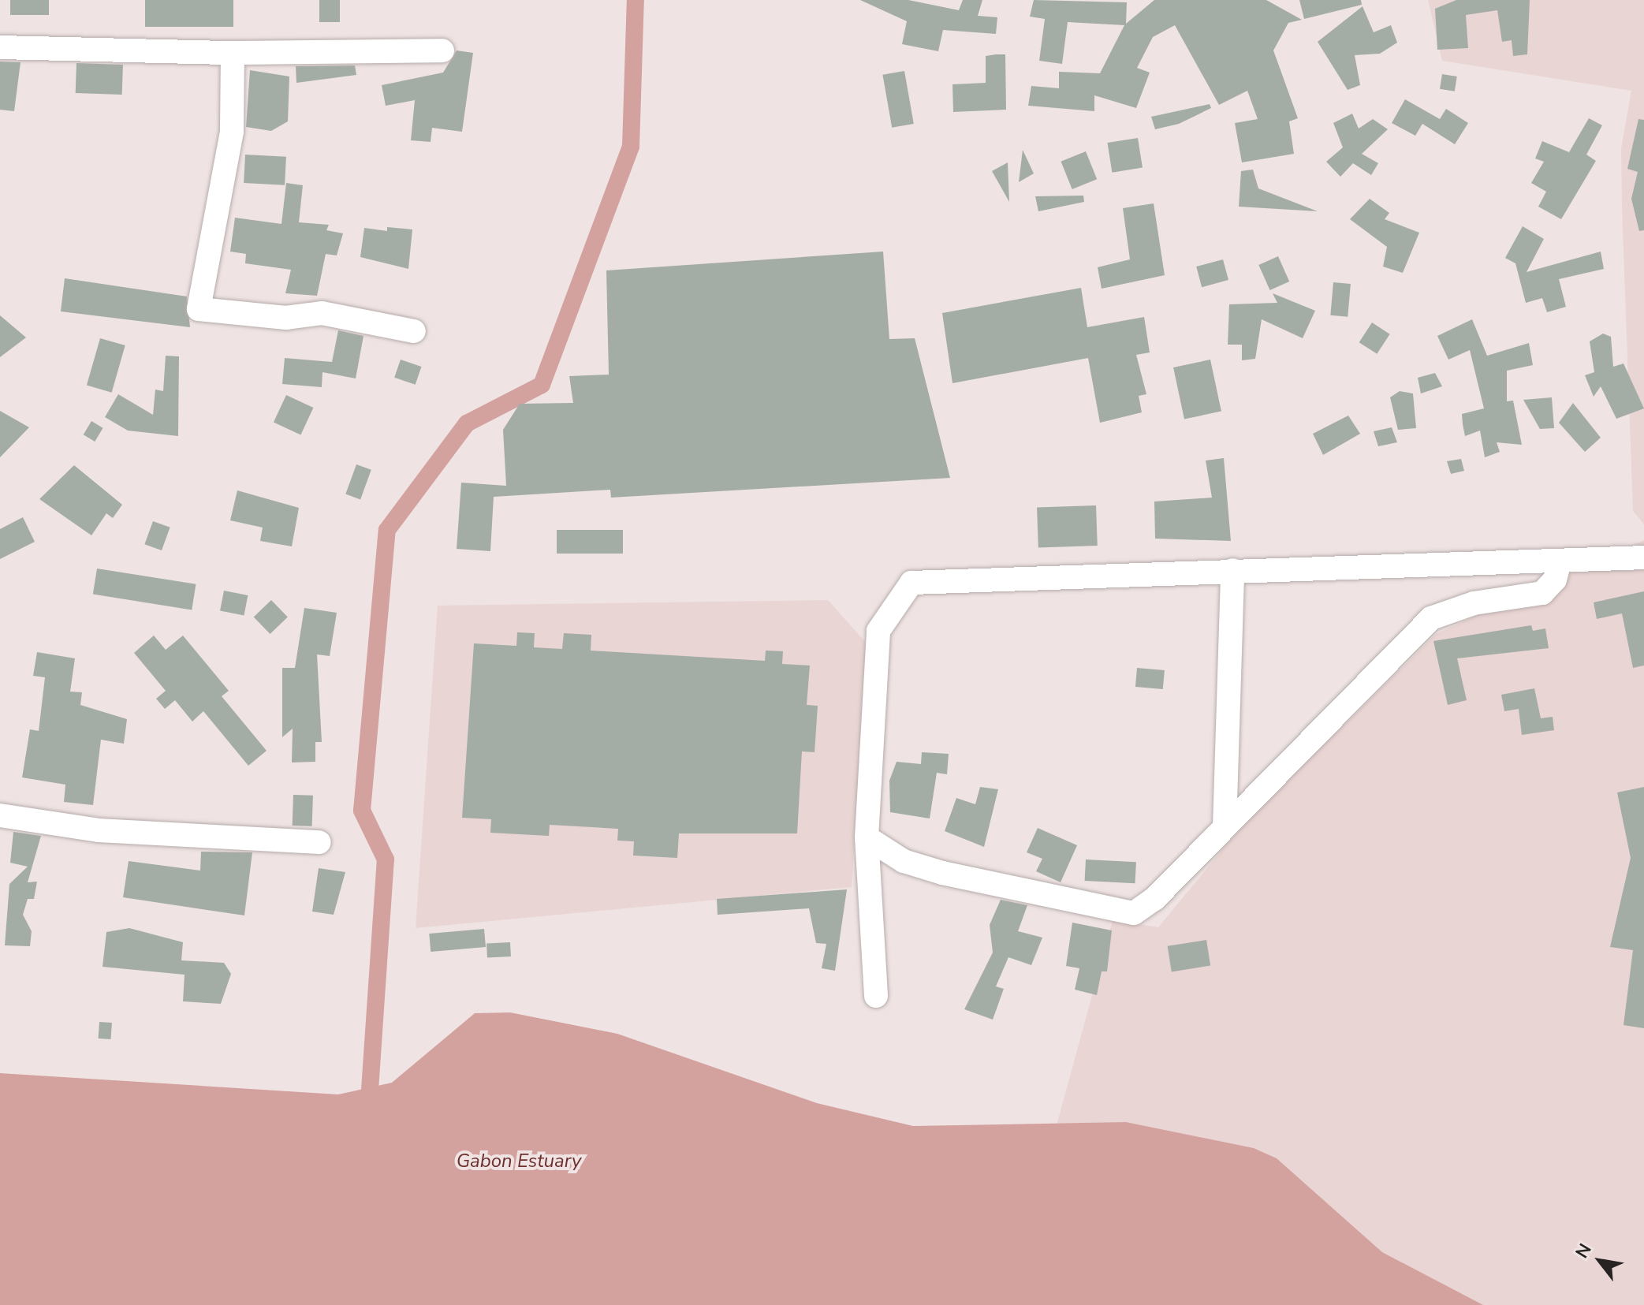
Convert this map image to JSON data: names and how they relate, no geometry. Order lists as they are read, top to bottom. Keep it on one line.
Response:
{"water":["Gabon Estuary"],"north":"top left"}
